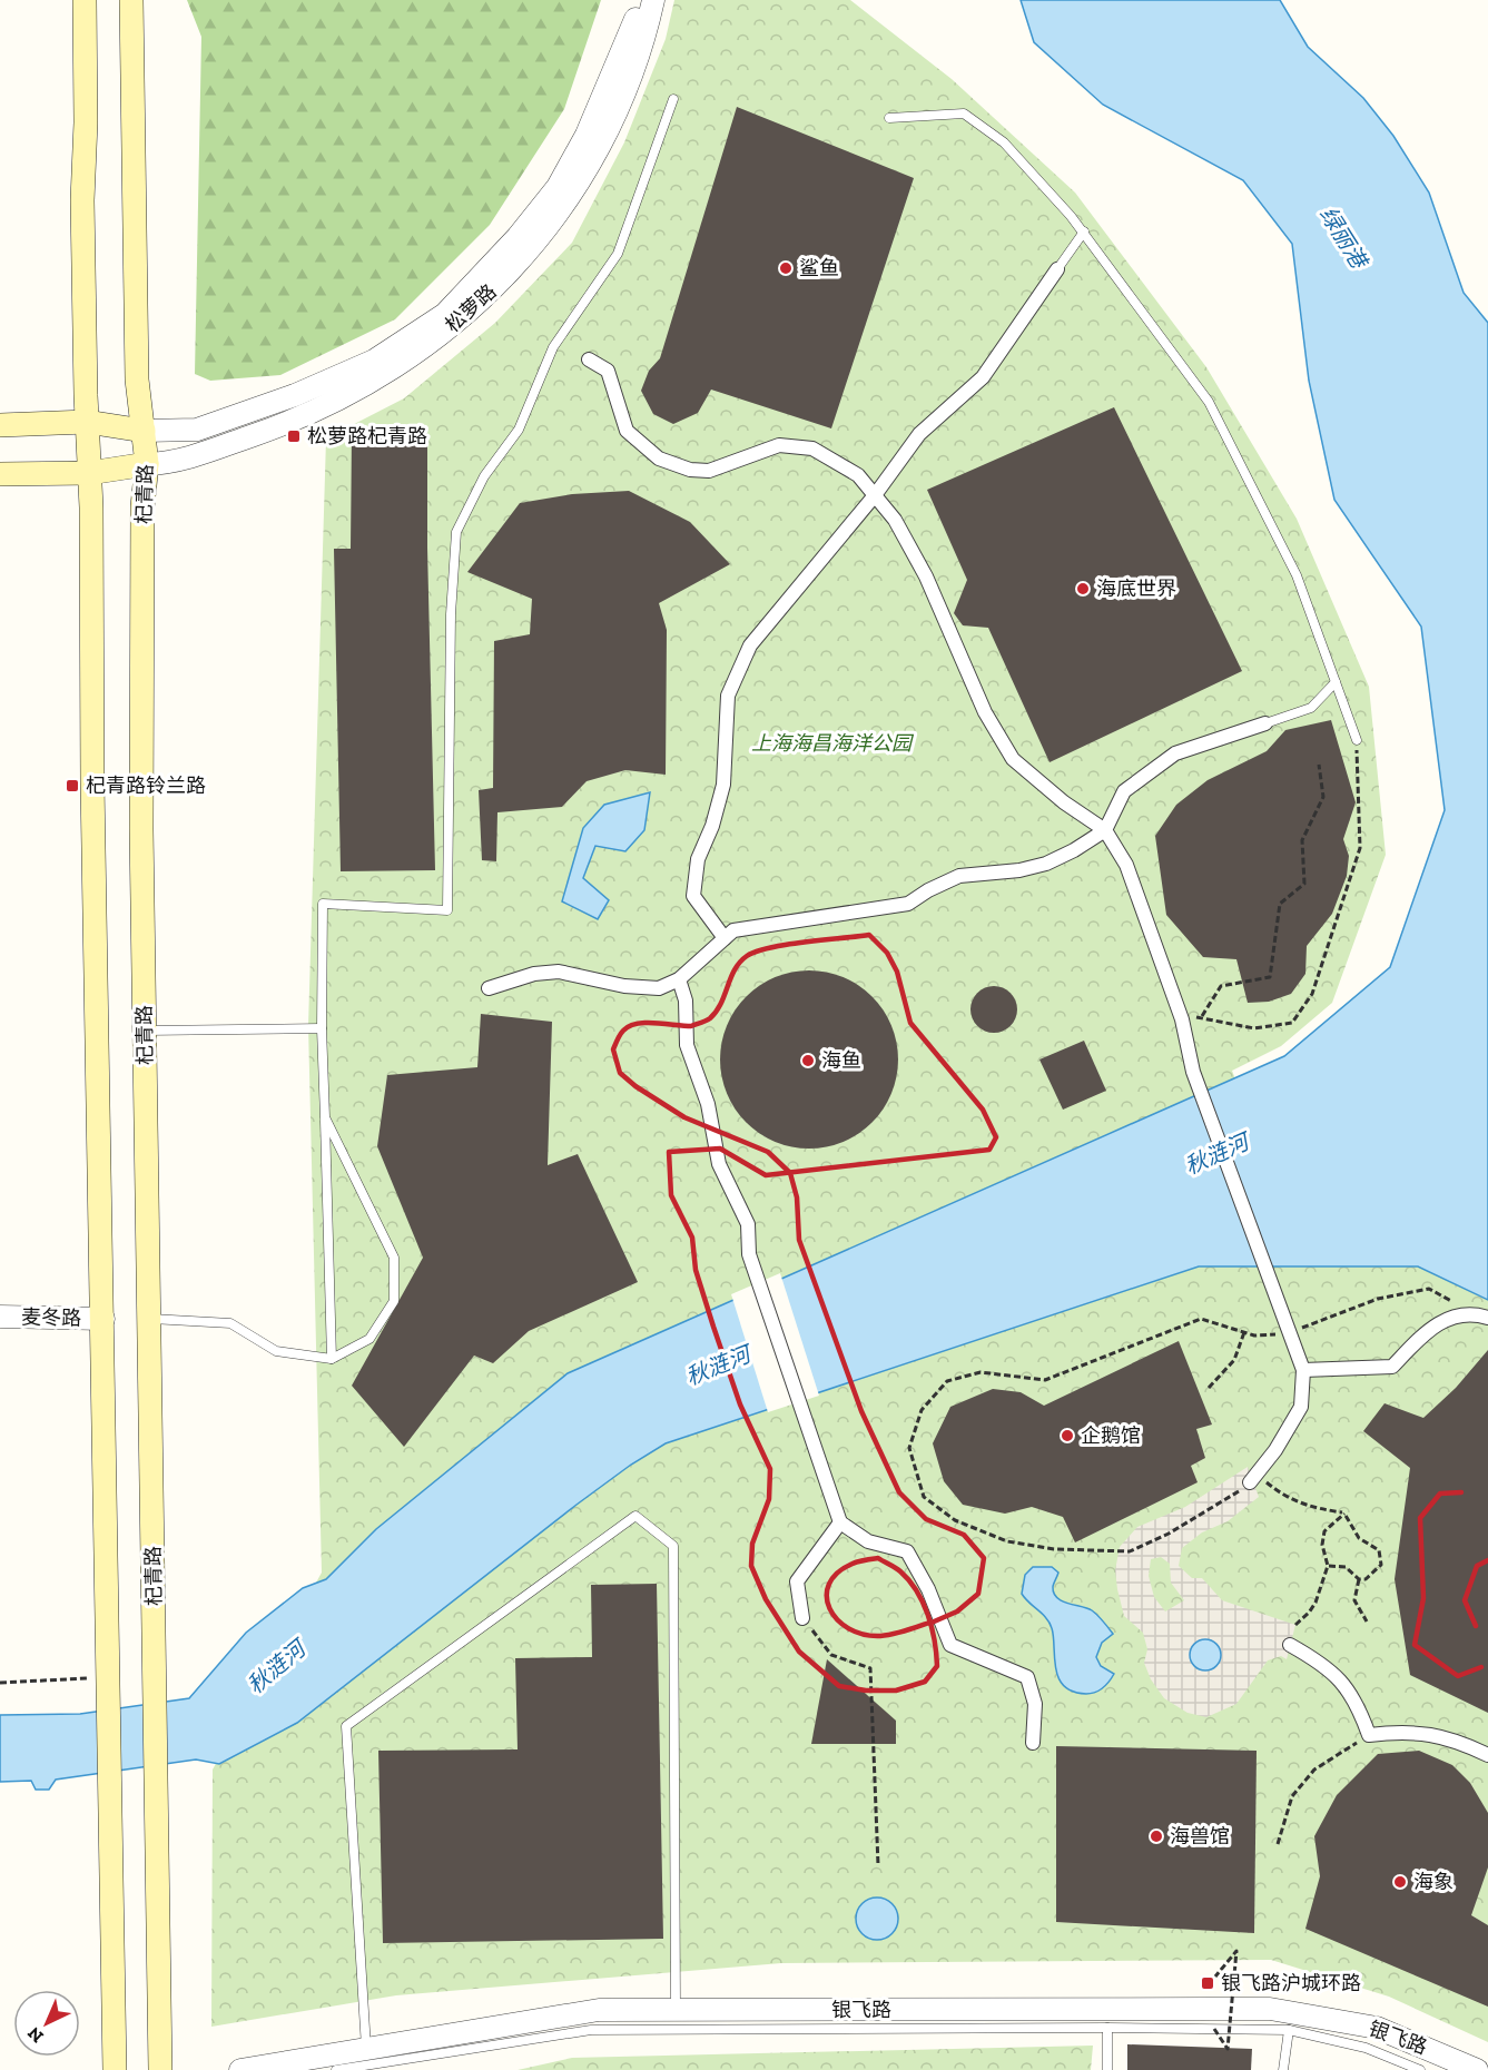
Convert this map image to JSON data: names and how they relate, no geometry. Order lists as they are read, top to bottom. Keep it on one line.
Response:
{"streets":{"main road":["杞青路"],"street":["松萝路","麦冬路","银飞路"]},"crossings":[["松萝路","杞青路"]],"water":["绿丽港","秋涟河"],"parks":["上海海昌海洋公园"],"places":{"other":["鲨鱼","海底世界","海鱼","企鹅馆","海兽馆","海象"],"transit":["松萝路杞青路","杞青路铃兰路","银飞路沪城环路"]},"north":"bottom left"}
